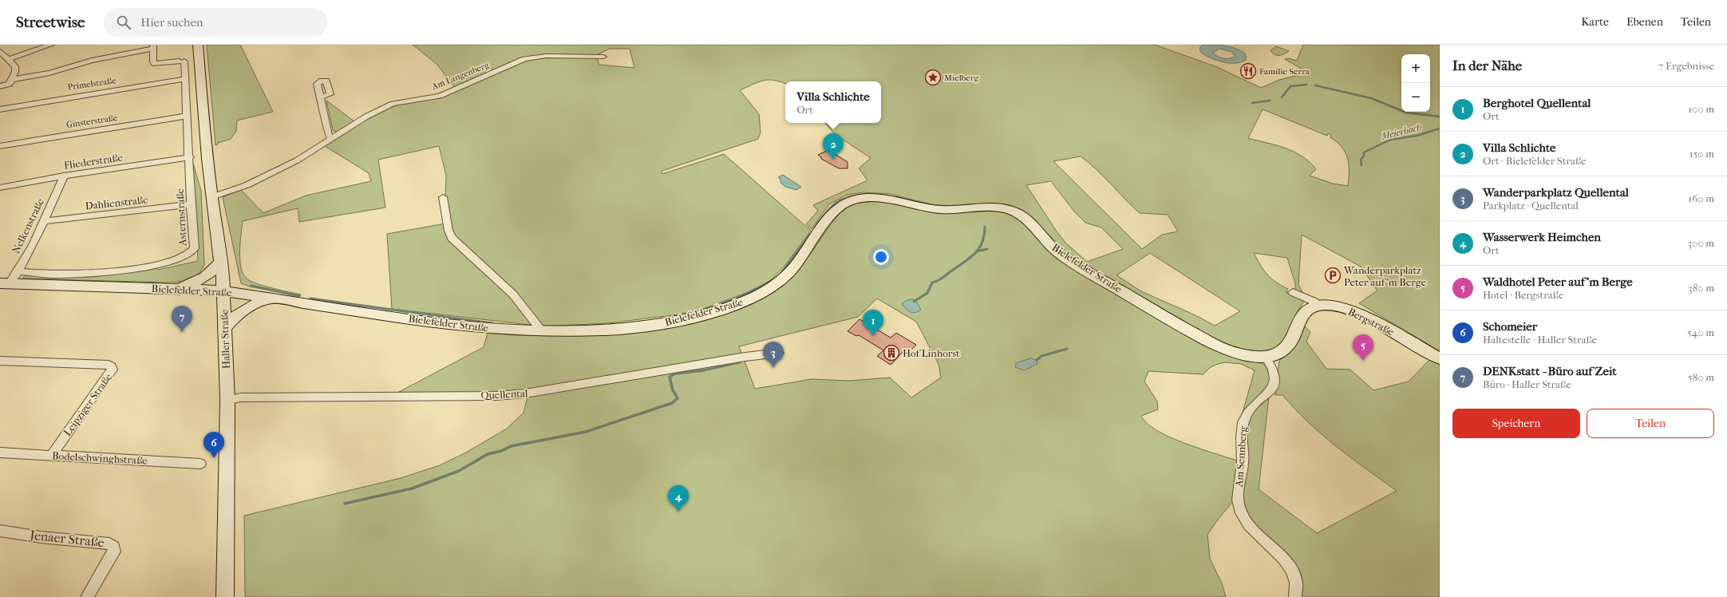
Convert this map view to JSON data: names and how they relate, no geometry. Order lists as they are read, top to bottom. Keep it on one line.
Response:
{"streets":{"main road":["Bielefelder Straße","Bergstraße","Haller Straße"],"street":["Am Langenberg","Primelstraße","Ginsterstraße","Fliederstraße","Dahlienstraße","Asternstraße","Nelkenstraße","Quellental","Leipziger Straße","Am Sennberg","Bodelschwinghstraße","Jenaer Straße"]},"crossings":[["Am Langenberg","Haller Straße"],["Primelstraße","Asternstraße"],["Ginsterstraße","Asternstraße"],["Fliederstraße","Asternstraße"],["Fliederstraße","Nelkenstraße"],["Dahlienstraße","Asternstraße"],["Dahlienstraße","Nelkenstraße"],["Asternstraße","Nelkenstraße"],["Nelkenstraße","Bielefelder Straße"],["Bielefelder Straße","Bergstraße"],["Bielefelder Straße","Haller Straße"],["Bielefelder Straße","Am Sennberg"],["Haller Straße","Quellental"],["Leipziger Straße","Bodelschwinghstraße"]],"water":["Meierbach"],"places":{"restaurant":["Familie Serra"],"place":["Mielberg"],"parking":["Wanderparkplatz Peter auf'm Berge"],"building":["Hof Linhorst"]},"page":{"header":"Streetwise","search":"Hier suchen","nav":["Karte","Ebenen","Teilen"],"heading":["In der Nähe","7 Ergebnisse"],"map_buttons":["+","−"],"popup":["Villa Schlichte","Ort"],"list":[{"mark":"1","name":"Berghotel Quellental","note":"Ort","value":"100 m"},{"mark":"2","name":"Villa Schlichte","note":"Ort · Bielefelder Straße","value":"150 m"},{"mark":"3","name":"Wanderparkplatz Quellental","note":"Parkplatz · Quellental","value":"160 m"},{"mark":"4","name":"Wasserwerk Heimchen","note":"Ort","value":"300 m"},{"mark":"5","name":"Waldhotel Peter auf'm Berge","note":"Hotel · Bergstraße","value":"380 m"},{"mark":"6","name":"Schomeier","note":"Haltestelle · Haller Straße","value":"540 m"},{"mark":"7","name":"DENKstatt - Büro auf Zeit","note":"Büro · Haller Straße","value":"580 m"}],"pins":["2","7","1","5","3","6","4"],"buttons":["Speichern","Teilen"]}}
